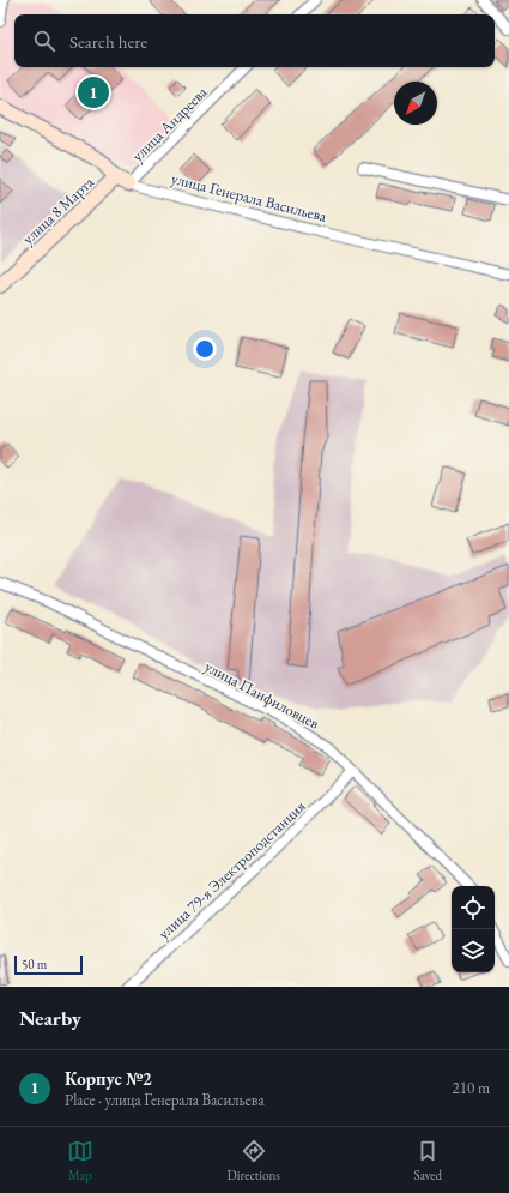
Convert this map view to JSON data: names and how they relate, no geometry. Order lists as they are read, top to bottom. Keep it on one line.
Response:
{"streets":{"main road":["улица 8 Марта"],"street":["улица Андреева","улица Генерала Васильева","улица Панфиловцев","улица 79-я Электроподстанция"]},"crossings":[["улица Андреева","улица Генерала Васильева"],["улица Андреева","улица 8 Марта"],["улица Генерала Васильева","улица 8 Марта"],["улица Панфиловцев","улица 79-я Электроподстанция"]],"scale_bar":"50 m","north":"bottom left","page":{"search":"Search here","pins":"1","scale":"50 m","heading":"Nearby","list":[{"mark":"1","name":"Корпус №2","note":"Place · улица Генерала Васильева","value":"210 m"}],"nav":["Map","Directions","Saved"]}}
